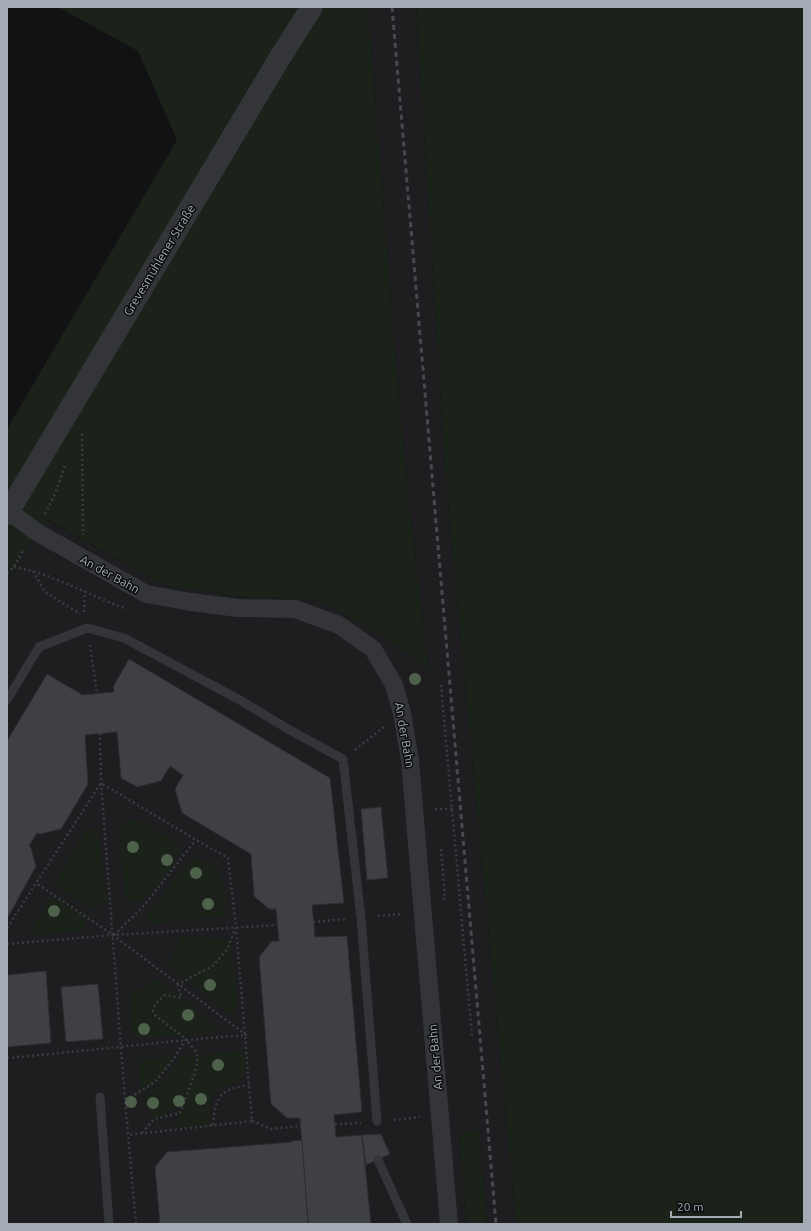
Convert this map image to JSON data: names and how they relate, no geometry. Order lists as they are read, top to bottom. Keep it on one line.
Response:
{"streets":{"street":["Grevesmühlener Straße","An der Bahn"]},"crossings":[["Grevesmühlener Straße","An der Bahn"]],"scale_bar":"20 m"}
